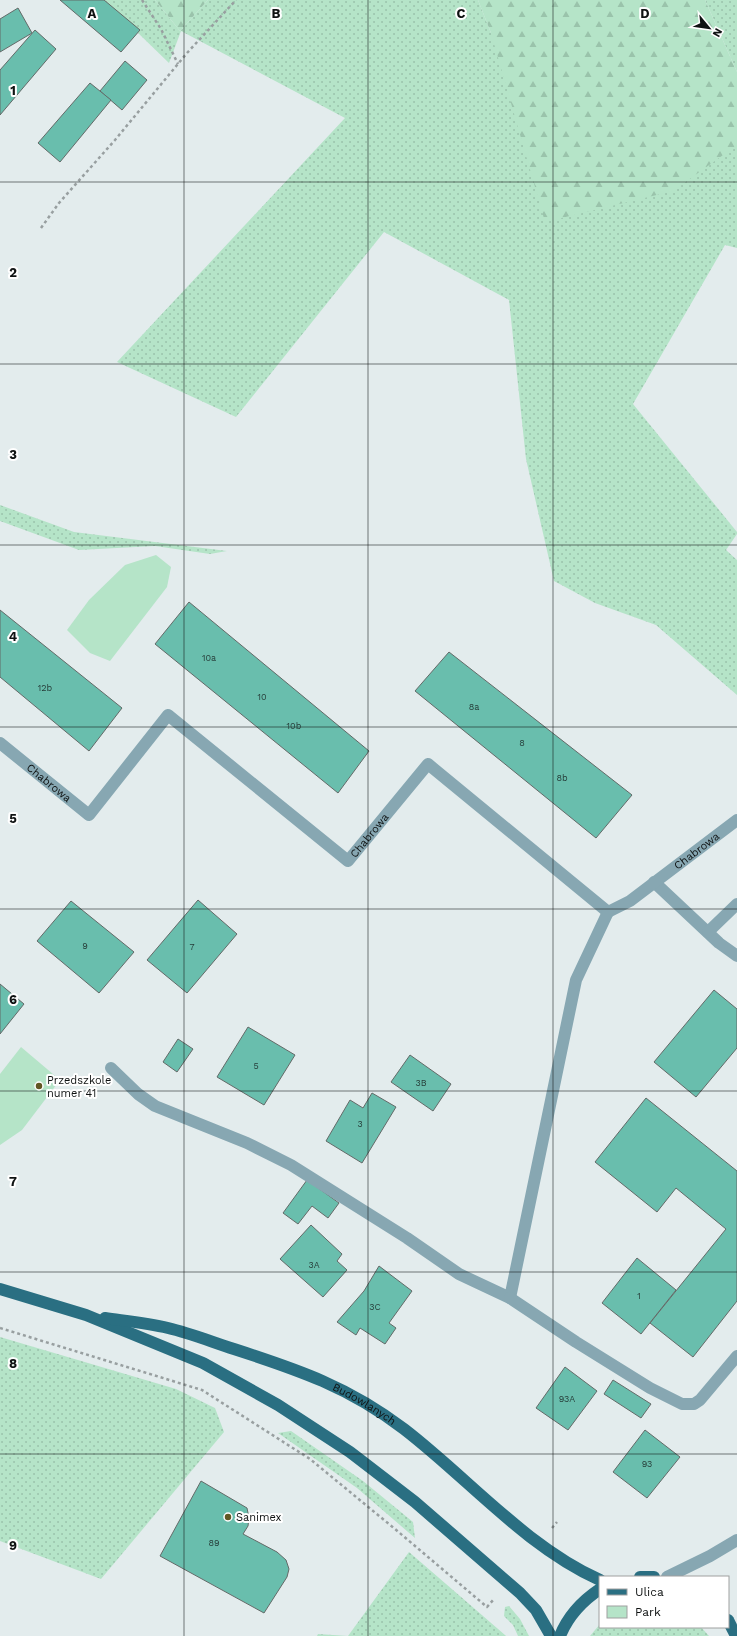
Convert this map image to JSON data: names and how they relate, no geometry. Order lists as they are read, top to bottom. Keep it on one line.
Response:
{"streets":{"main road":["Budowlanych"],"street":["Chabrowa"]},"places":["Przedszkole numer 41","Sanimex"],"house_numbers":["10a","12b","10","8a","10b","8","8b","9","7","5","3B","3","3A","1","3C","93A","93","89"],"legend":["Ulica","Park"],"north":"bottom right","grid":{"columns":["A","B","C","D"],"rows":["1","2","3","4","5","6","7","8","9"]}}
